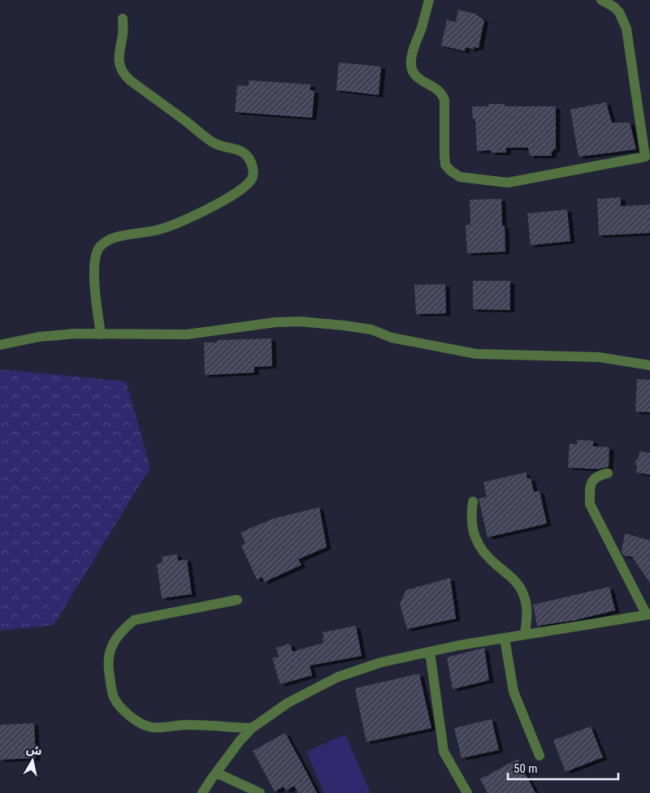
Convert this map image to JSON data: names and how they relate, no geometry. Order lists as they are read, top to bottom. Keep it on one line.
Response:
{"scale_bar":"50 m","north":"top"}
